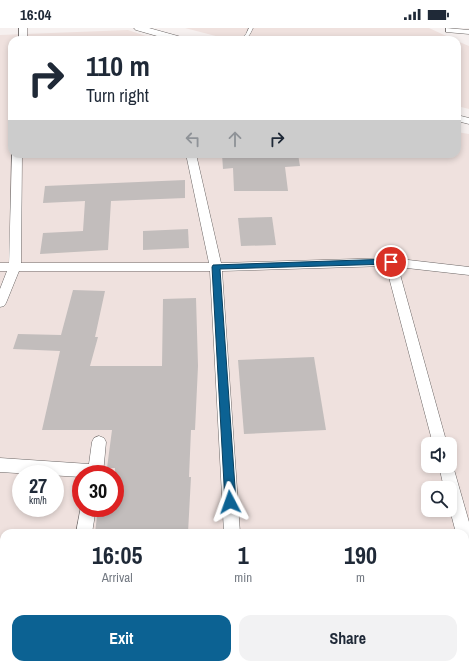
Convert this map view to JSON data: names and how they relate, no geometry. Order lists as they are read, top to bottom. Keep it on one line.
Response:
{"page":{"status":"16:04","turn":["110 m","Turn right"],"speed":"27 km/h","limit":"30","eta":["16:05","Arrival","1","min","190","m"],"buttons":["Exit","Share"]}}
